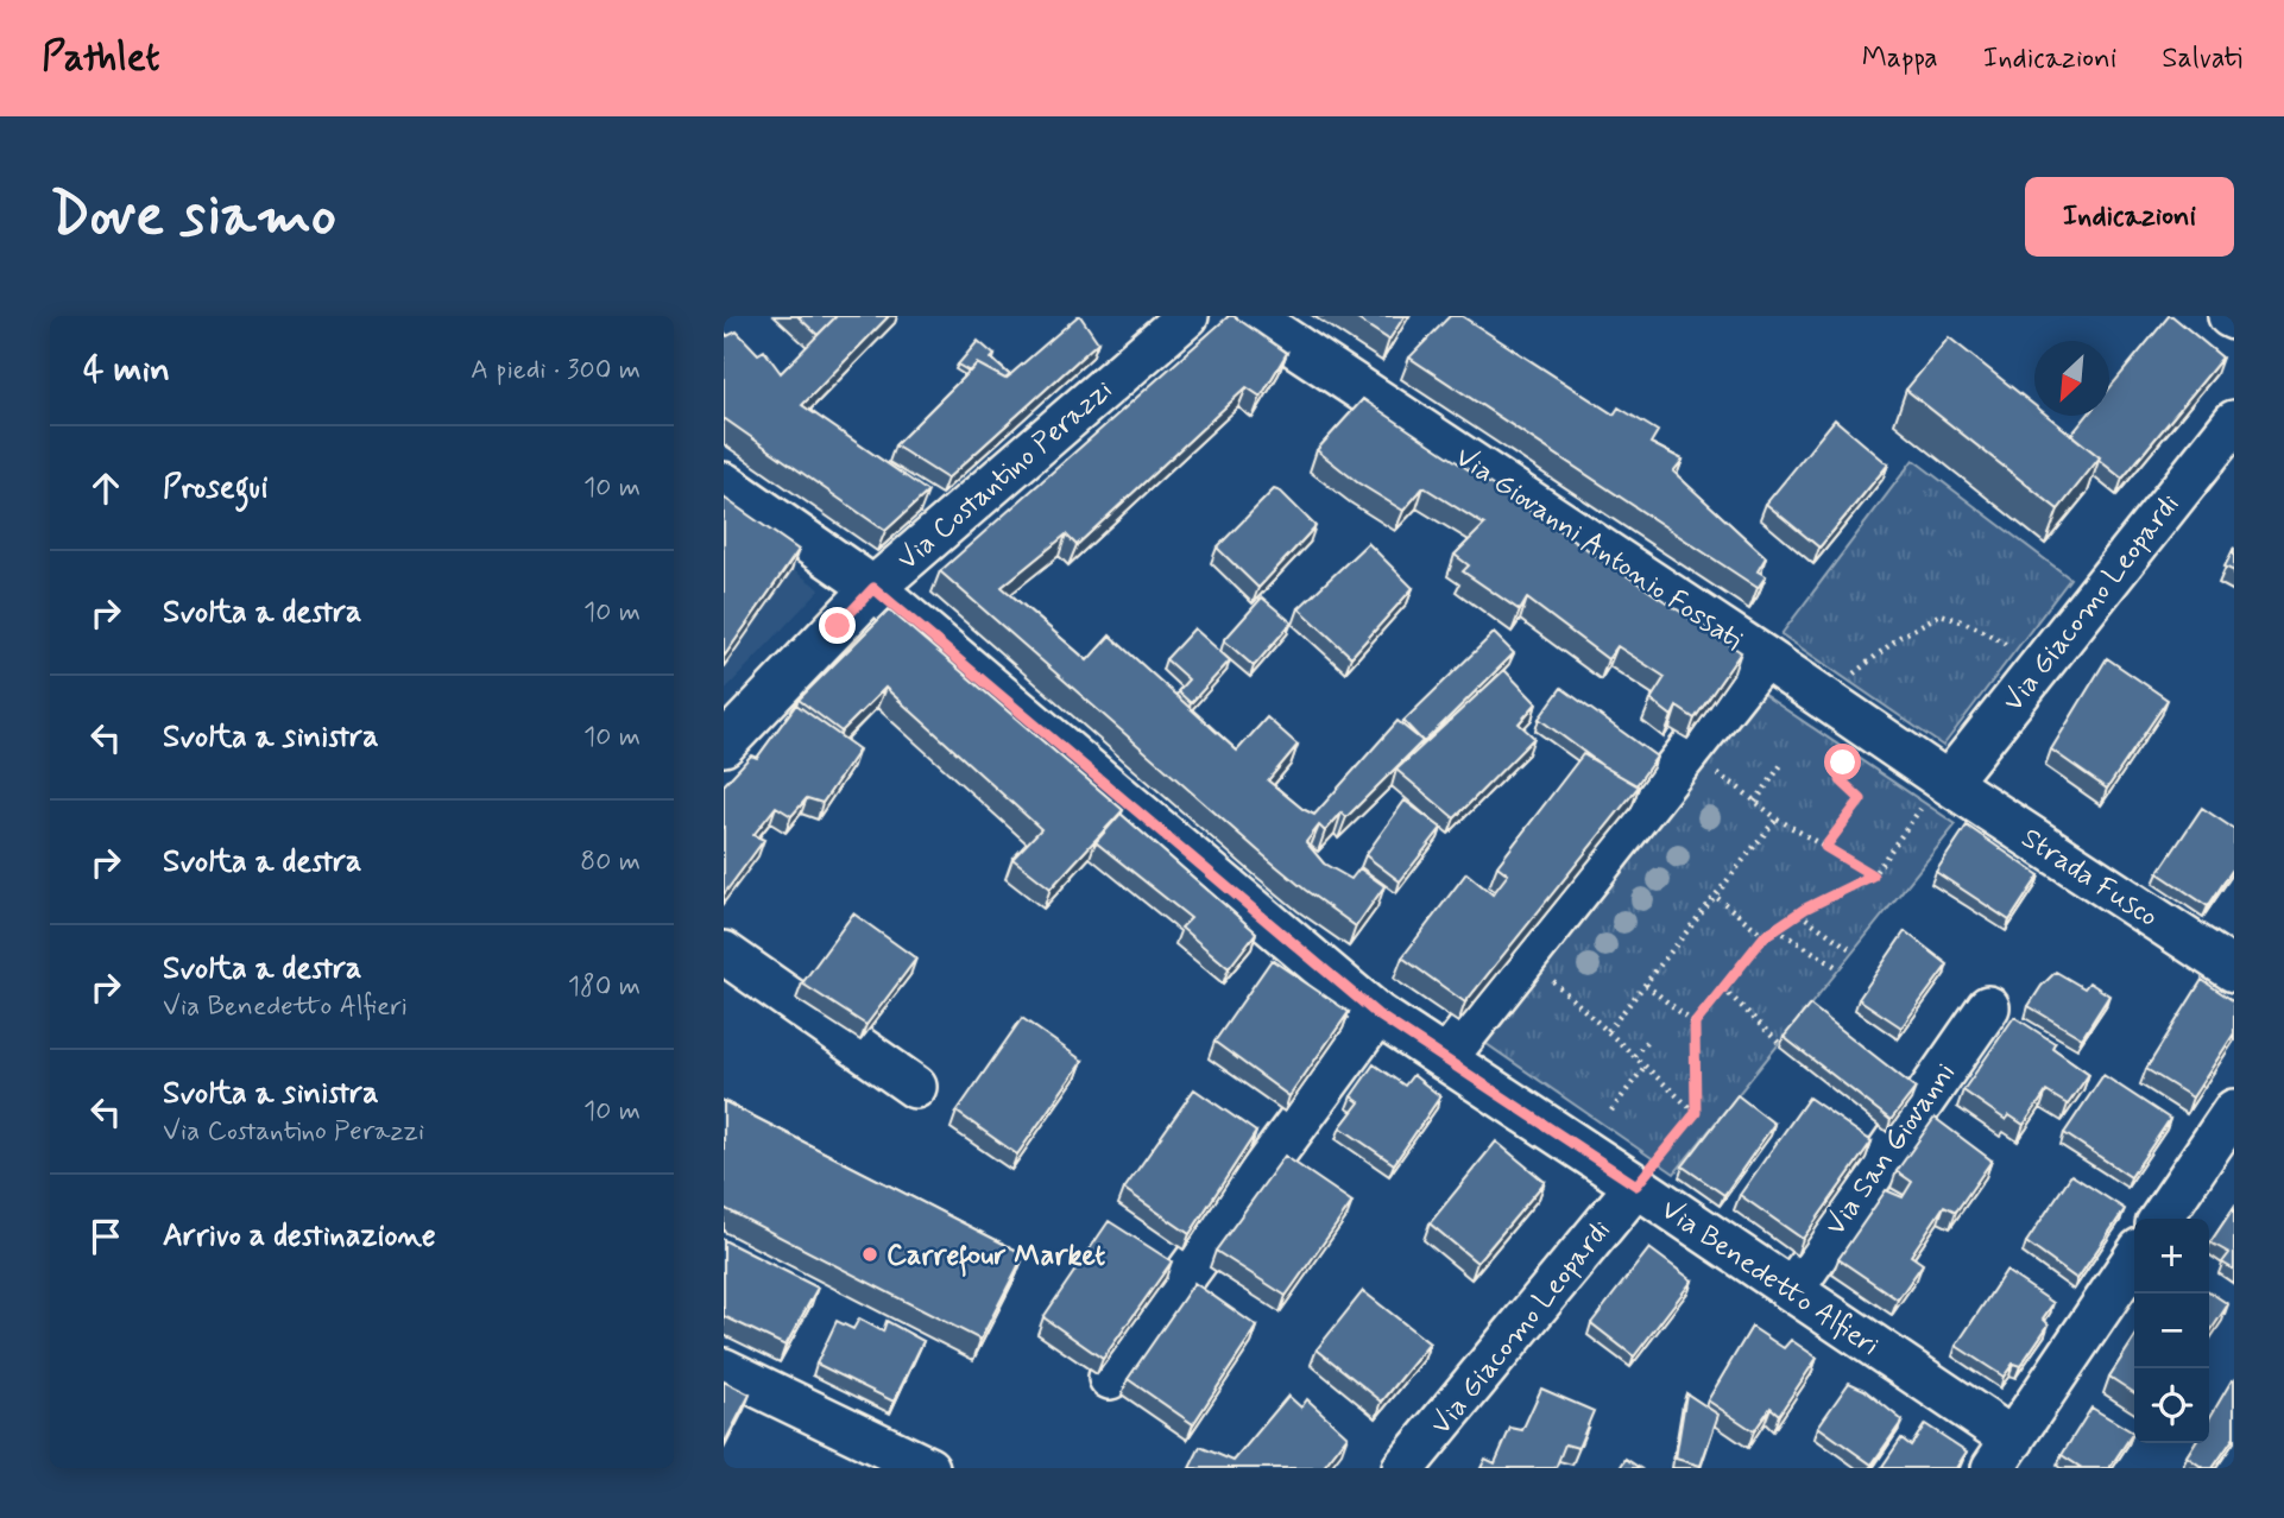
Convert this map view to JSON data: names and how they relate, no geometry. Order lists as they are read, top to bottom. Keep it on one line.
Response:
{"streets":{"street":["Via Costantino Perazzi","Via Giovanni Antonio Fossati","Via Giacomo Leopardi","Strada Fusco","Via San Giovanni","Via Benedetto Alfieri"]},"crossings":[["Via Costantino Perazzi","Via Benedetto Alfieri"],["Via Giovanni Antonio Fossati","Via Giacomo Leopardi"],["Via Giovanni Antonio Fossati","Strada Fusco"],["Via Giacomo Leopardi","Strada Fusco"],["Via Giacomo Leopardi","Via Benedetto Alfieri"],["Via San Giovanni","Via Benedetto Alfieri"]],"places":["Carrefour Market"],"north":"bottom left","page":{"header":"Pathlet","nav":["Mappa","Indicazioni","Salvati"],"buttons":"Indicazioni","title":"Dove siamo","heading":["4 min","A piedi · 300 m"],"list":[["Prosegui","10 m"],["Svolta a destra","10 m"],["Svolta a sinistra","10 m"],["Svolta a destra","80 m"],["Svolta a destra","Via Benedetto Alfieri","180 m"],["Svolta a sinistra","Via Costantino Perazzi","10 m"],"Arrivo a destinazione"],"map_buttons":["+","−"]}}
